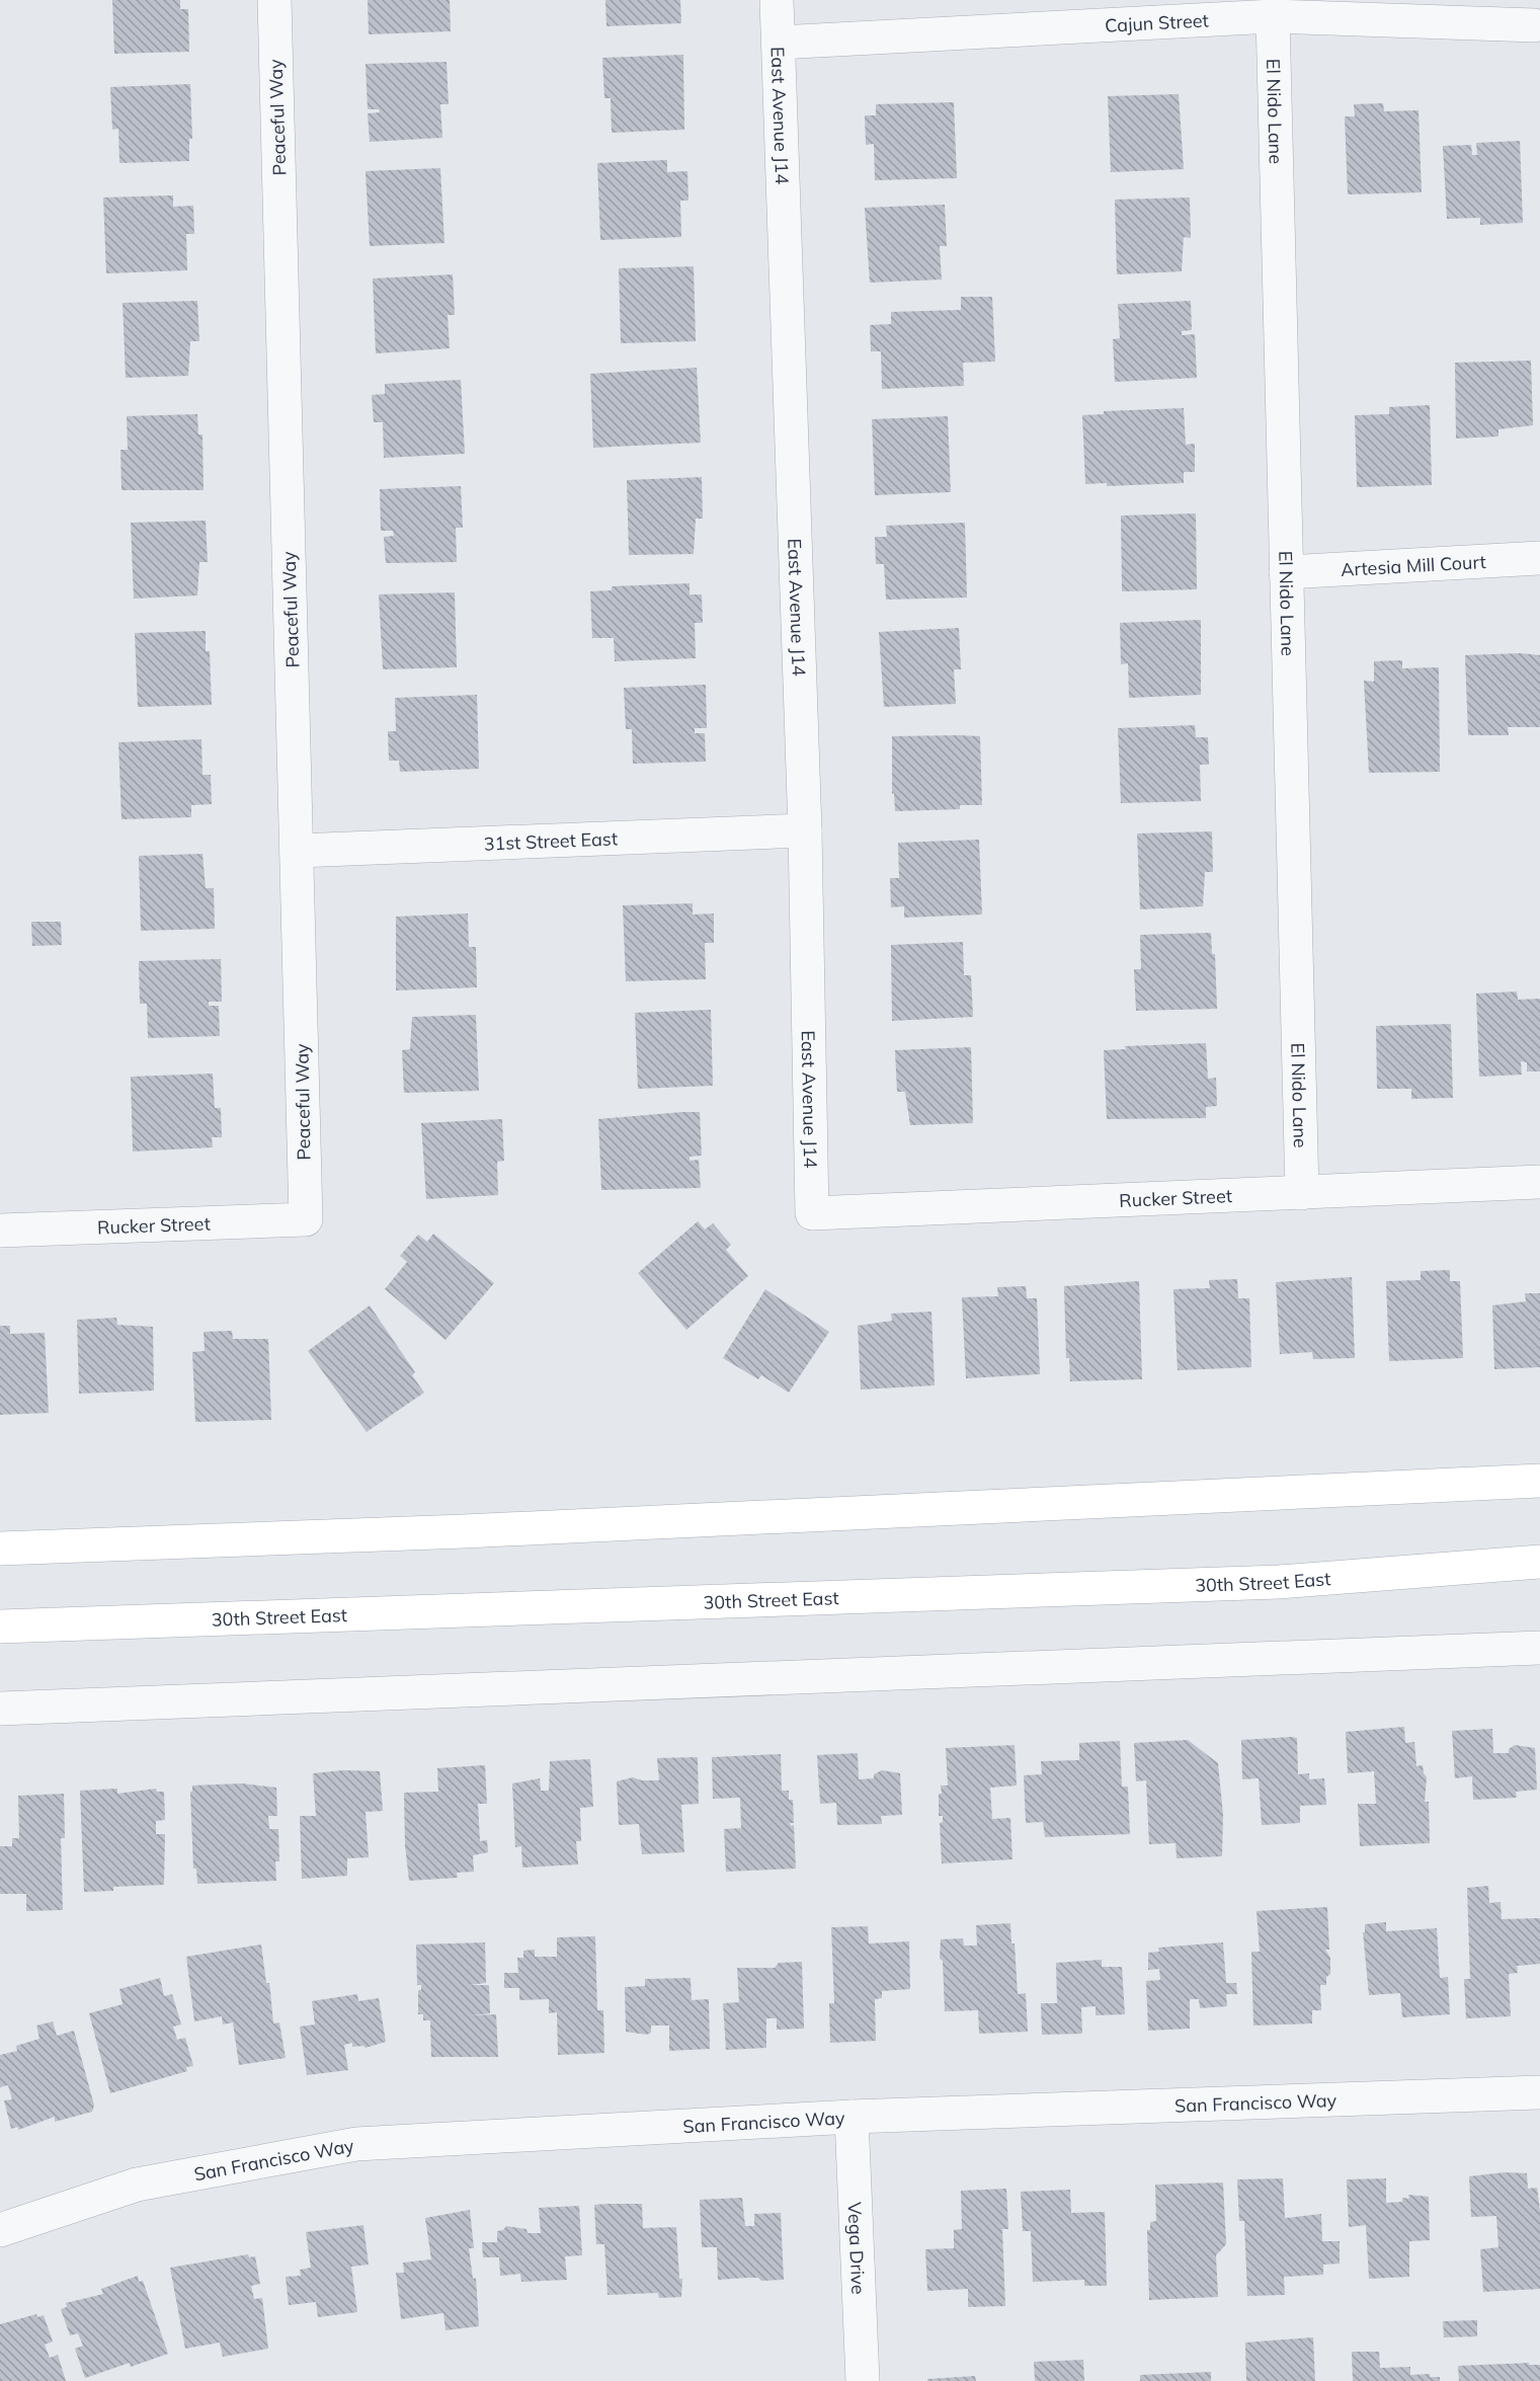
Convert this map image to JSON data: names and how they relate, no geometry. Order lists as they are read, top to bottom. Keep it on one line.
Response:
{"streets":{"main road":["30th Street East"],"street":["Cajun Street","El Nido Lane","East Avenue J14","Peaceful Way","Artesia Mill Court","31st Street East","Rucker Street","San Francisco Way","Vega Drive"]},"crossings":[["Cajun Street","El Nido Lane"],["Cajun Street","East Avenue J14"],["El Nido Lane","Artesia Mill Court"],["El Nido Lane","Rucker Street"],["East Avenue J14","31st Street East"],["East Avenue J14","Rucker Street"],["Peaceful Way","31st Street East"],["Peaceful Way","Rucker Street"],["San Francisco Way","Vega Drive"]]}
